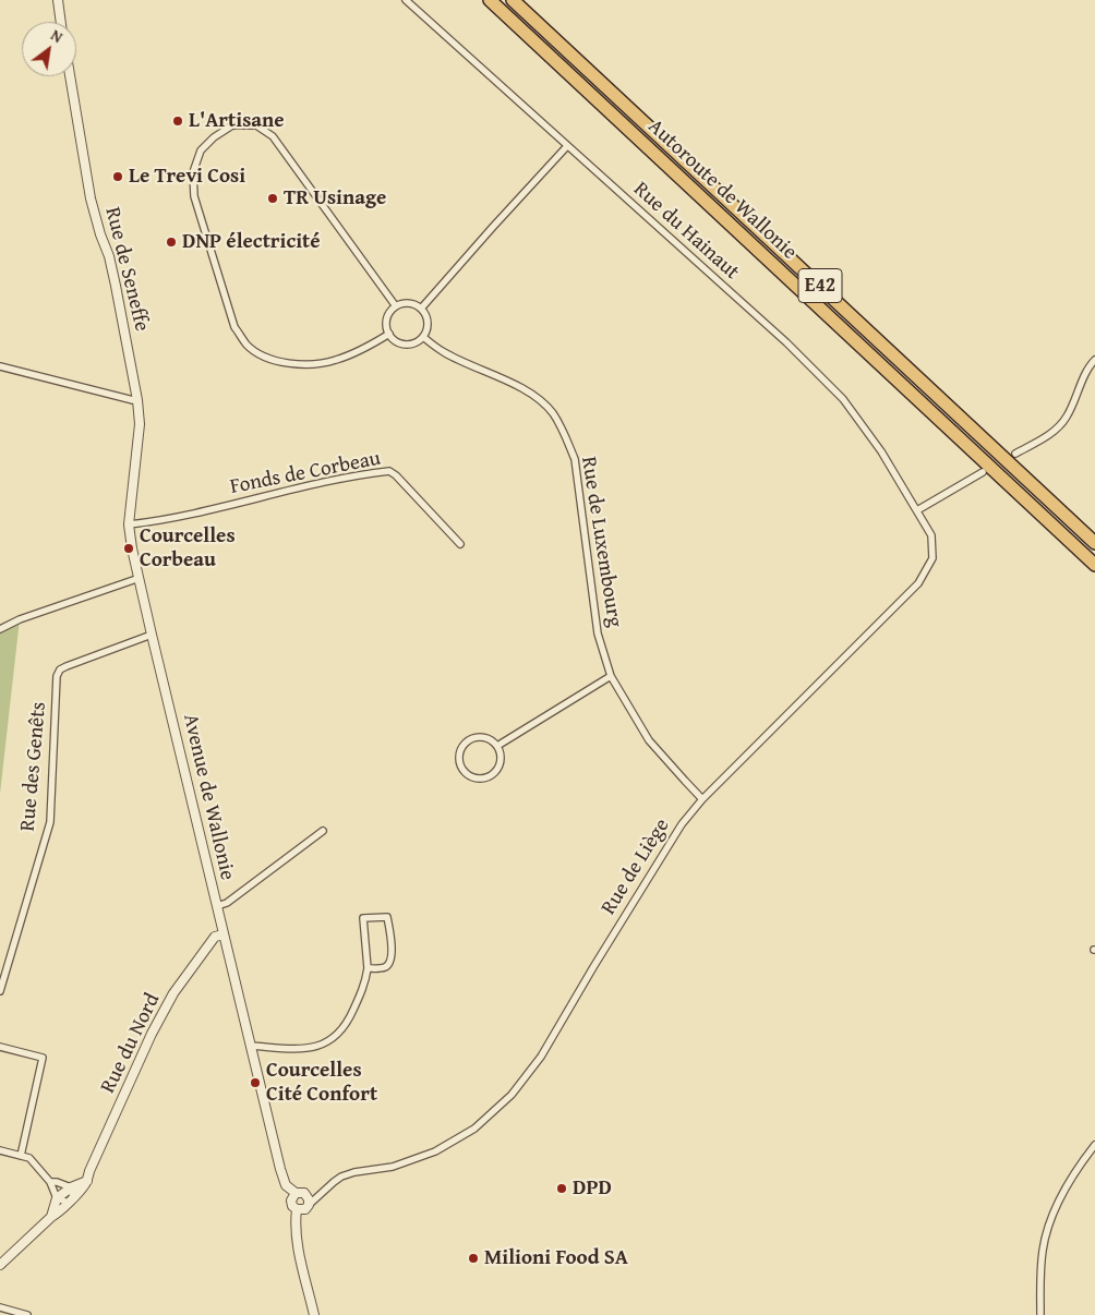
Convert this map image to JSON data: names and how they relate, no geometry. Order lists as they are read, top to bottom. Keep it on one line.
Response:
{"streets":{"highway":["Autoroute de Wallonie","E42"],"street":["Rue du Hainaut","Rue de Seneffe","Fonds de Corbeau","Rue de Luxembourg","Rue des Genêts","Avenue de Wallonie","Rue de Liège","Rue du Nord"]},"crossings":[["Rue du Hainaut","Rue de Liège"],["Rue de Seneffe","Avenue de Wallonie"],["Fonds de Corbeau","Avenue de Wallonie"],["Rue de Luxembourg","Rue de Liège"],["Rue des Genêts","Avenue de Wallonie"],["Avenue de Wallonie","Rue de Liège"],["Avenue de Wallonie","Rue du Nord"]],"places":["L'Artisane","Le Trevi Cosi","TR Usinage","DNP électricité","Courcelles Corbeau","Courcelles Cité Confort","DPD","Milioni Food SA"],"north":"top right"}
